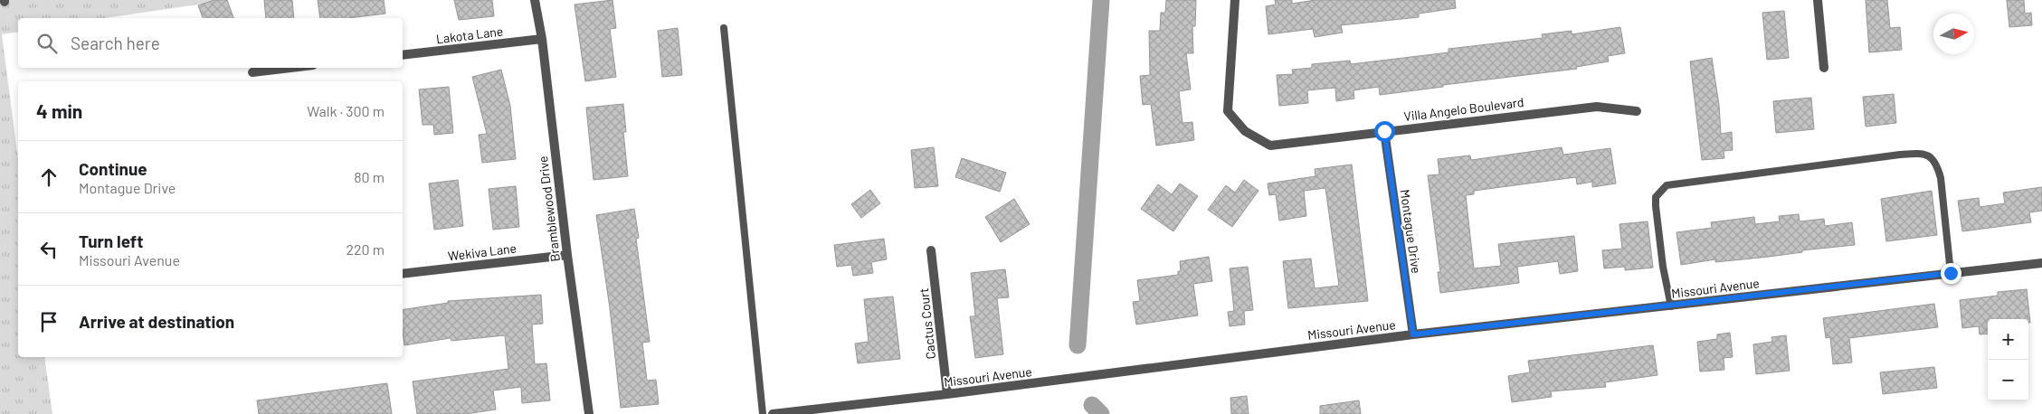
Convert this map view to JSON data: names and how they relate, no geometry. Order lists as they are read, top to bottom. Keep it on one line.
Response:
{"streets":{"street":["Lakota Lane","Villa Angelo Boulevard","Bramblewood Drive","Montague Drive","Wekiva Lane","Missouri Avenue","Cactus Court"]},"crossings":[["Lakota Lane","Bramblewood Drive"],["Villa Angelo Boulevard","Montague Drive"],["Bramblewood Drive","Wekiva Lane"],["Montague Drive","Missouri Avenue"],["Missouri Avenue","Cactus Court"]],"north":"right","page":{"search":"Search here","heading":["4 min","Walk · 300 m"],"list":[["Continue","Montague Drive","80 m"],["Turn left","Missouri Avenue","220 m"],"Arrive at destination"],"map_buttons":["+","−"]}}
